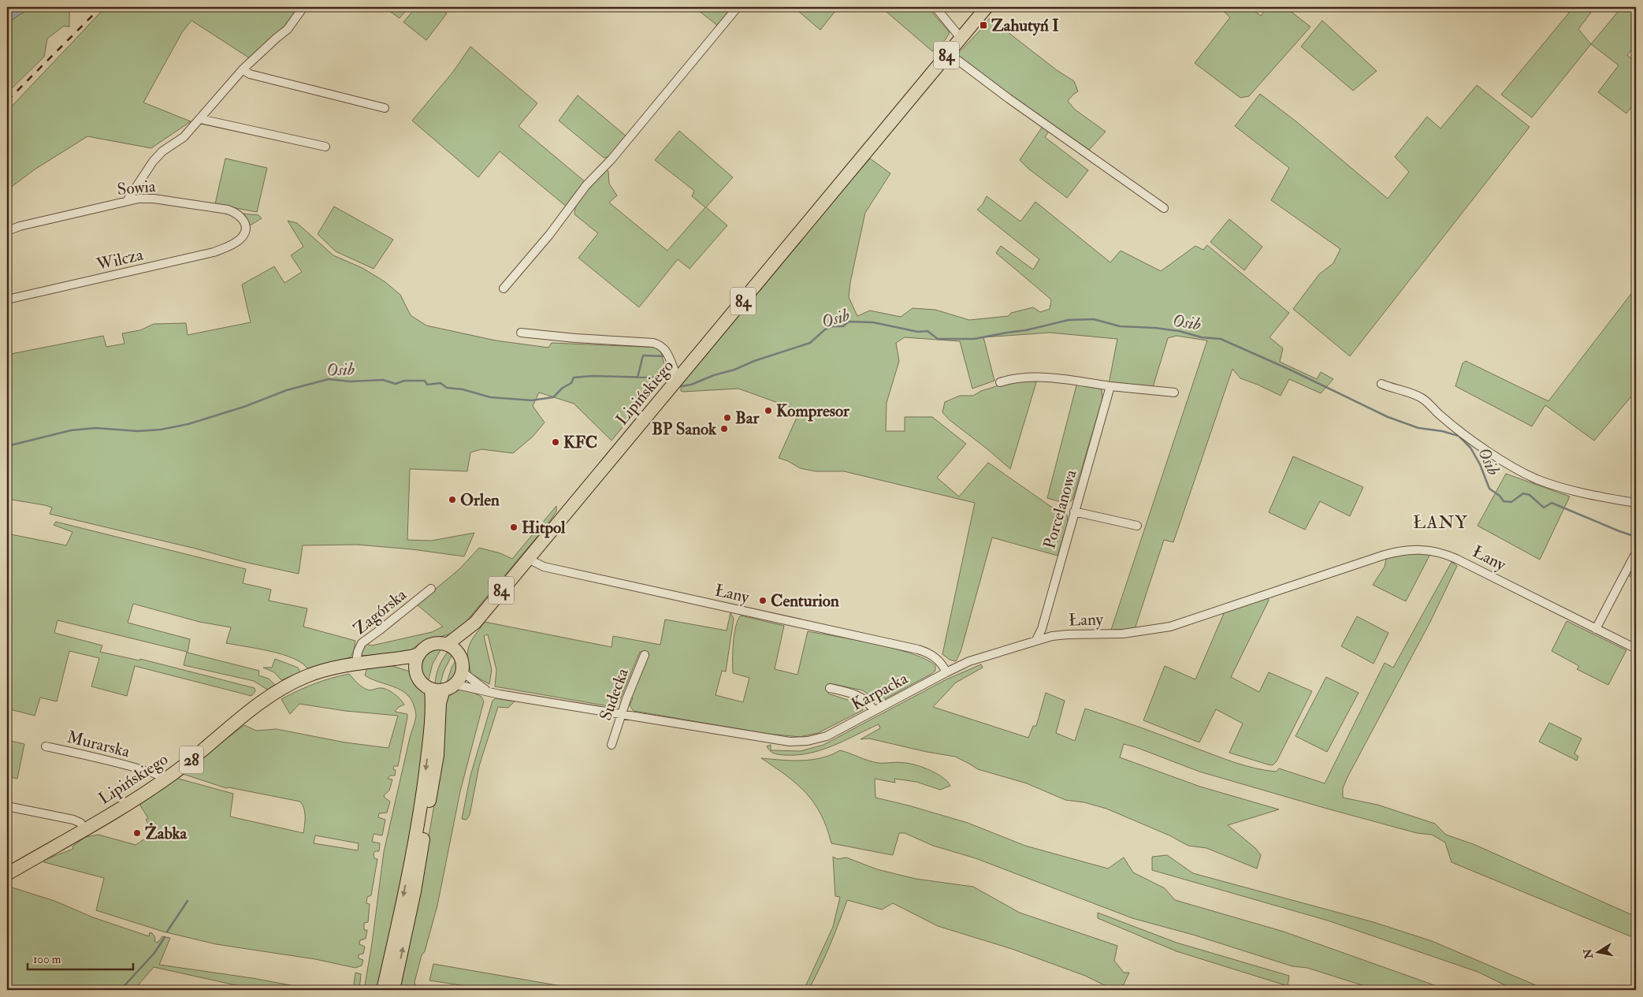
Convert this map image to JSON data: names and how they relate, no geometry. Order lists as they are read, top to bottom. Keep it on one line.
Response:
{"streets":{"main road":["84","Lipińskiego","28"],"street":["Sowia","Wilcza","Porcelanowa","Łany","Zagórska","Karpacka","Sudecka","Murarska"]},"crossings":[["84","Lipińskiego"],["Sowia","Wilcza"],["Lipińskiego","Łany"],["Lipińskiego","Zagórska"],["Lipińskiego","Karpacka"],["Lipińskiego","Murarska"],["Lipińskiego","28"],["Porcelanowa","Łany"],["Łany","Karpacka"],["Karpacka","Sudecka"],["Karpacka","28"]],"districts":["ŁANY"],"water":["Osib"],"places":{"transit":["Zahutyń I"],"other":["Kompresor","Bar","BP Sanok","KFC","Orlen","Hitpol","Centurion","Żabka"]},"scale_bar":"100 m","north":"left"}
